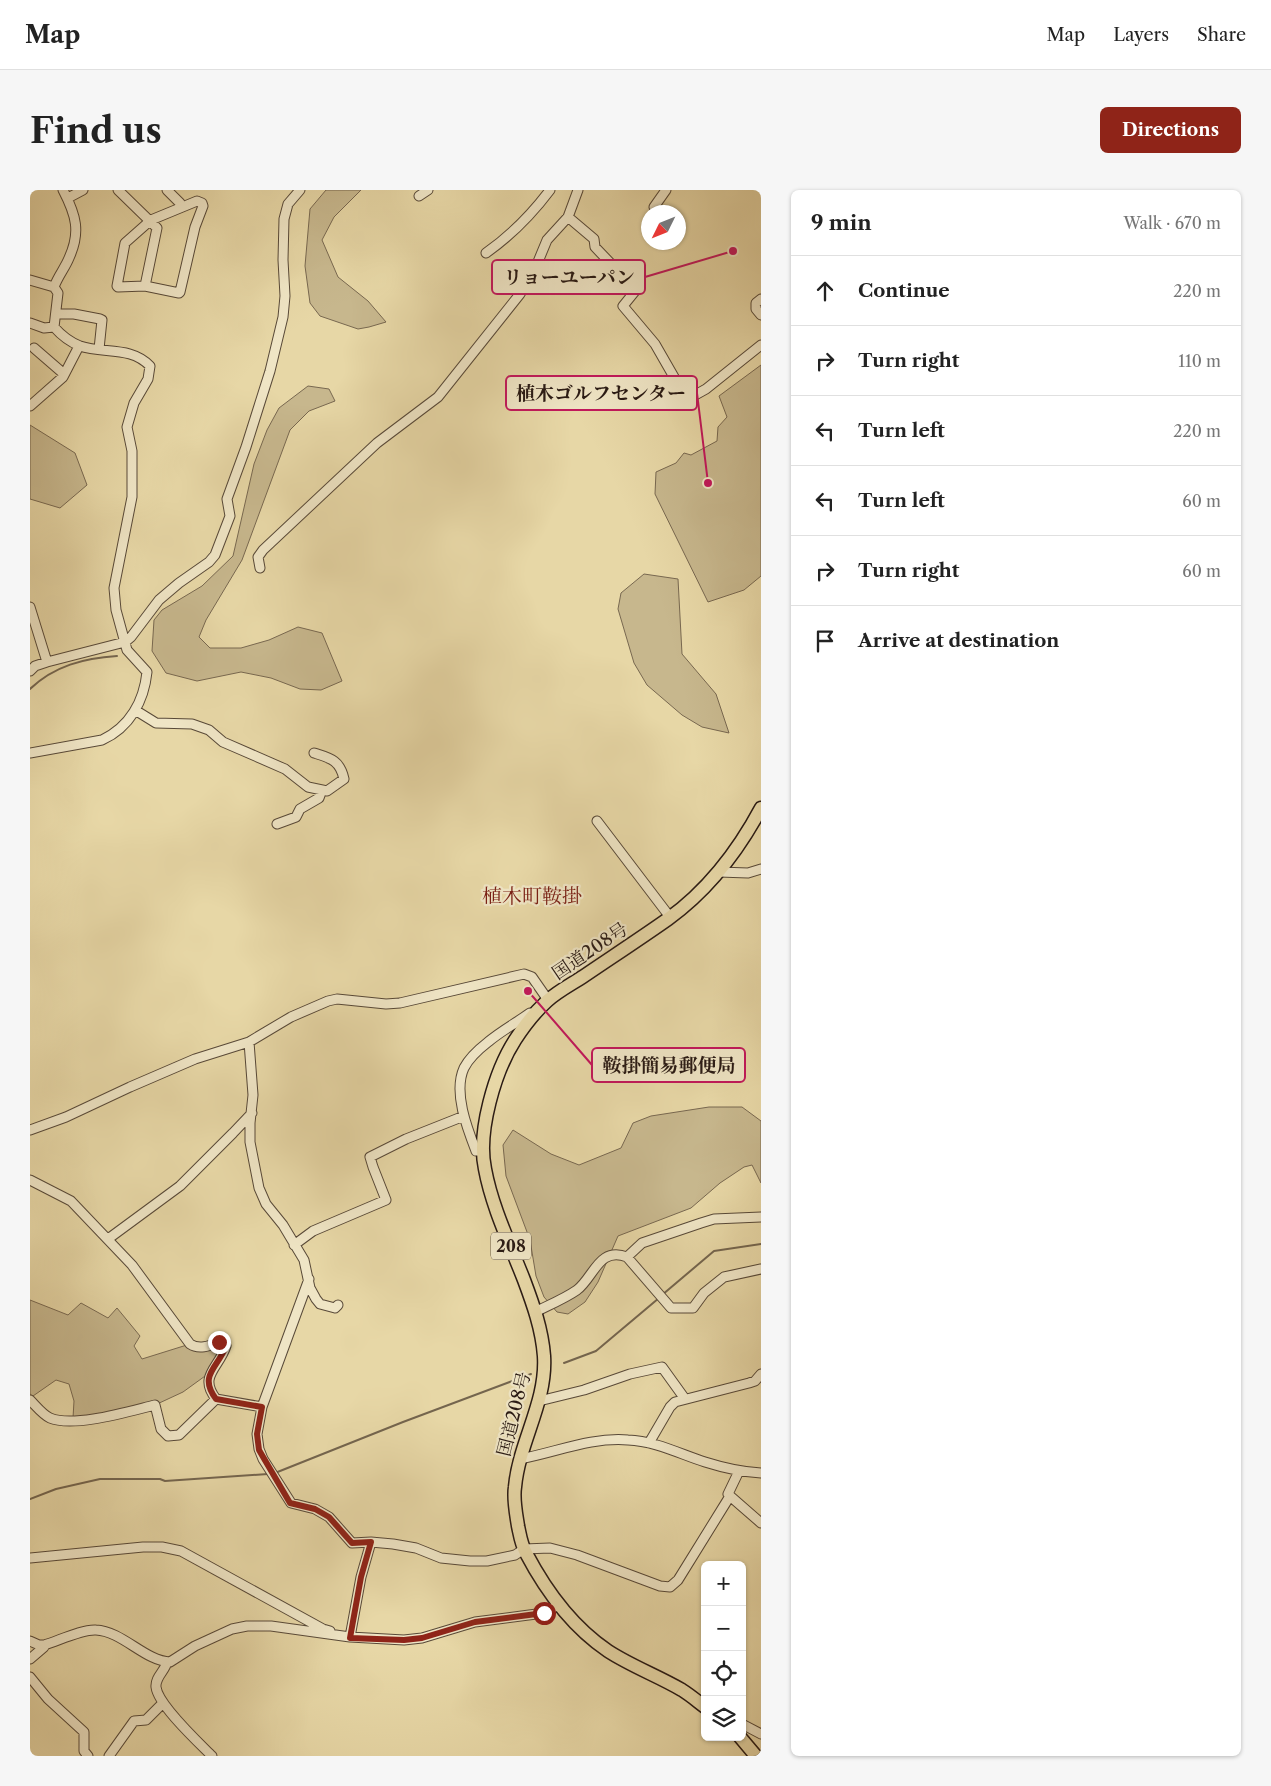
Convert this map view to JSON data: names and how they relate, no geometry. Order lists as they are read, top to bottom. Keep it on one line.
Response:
{"streets":{"highway":["国道208号","208"]},"districts":["植木町鞍掛"],"places":["リョーユーパン","植木ゴルフセンター","鞍掛簡易郵便局"],"north":"bottom left","page":{"header":"Map","nav":["Map","Layers","Share"],"buttons":"Directions","title":"Find us","heading":["9 min","Walk · 670 m"],"list":[["Continue","220 m"],["Turn right","110 m"],["Turn left","220 m"],["Turn left","60 m"],["Turn right","60 m"],"Arrive at destination"],"map_buttons":["+","−"]}}
